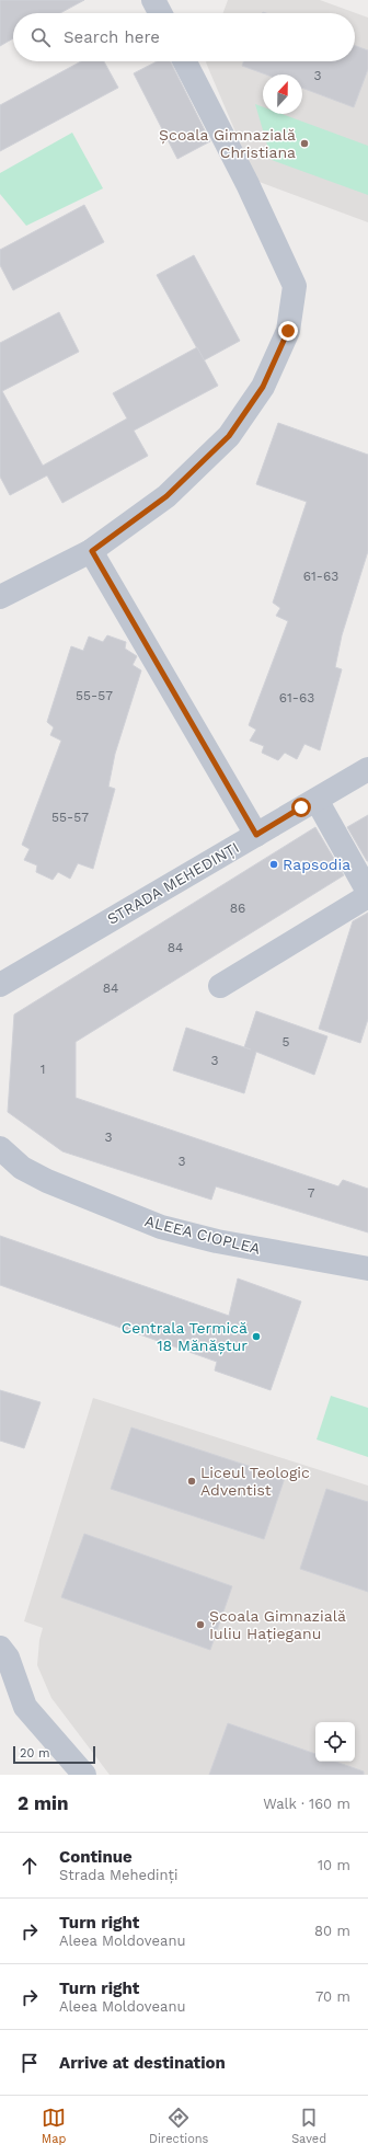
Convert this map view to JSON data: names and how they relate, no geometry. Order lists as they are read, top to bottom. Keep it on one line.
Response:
{"streets":{"street":["STRADA MEHEDINȚI","ALEEA CIOPLEA"]},"places":["Școala Gimnazială Christiana","Rapsodia","Centrala Termică 18 Mănăștur","Liceul Teologic Adventist","Școala Gimnazială Iuliu Hațieganu"],"house_numbers":["3","61-63","55-57","61-63","55-57","86","84","84","5","3","1","3","3","7"],"scale_bar":"20 m","north":"top","page":{"search":"Search here","scale":"20 m","heading":["2 min","Walk · 160 m"],"list":[["Continue","Strada Mehedinți","10 m"],["Turn right","Aleea Moldoveanu","80 m"],["Turn right","Aleea Moldoveanu","70 m"],"Arrive at destination"],"nav":["Map","Directions","Saved"]}}
